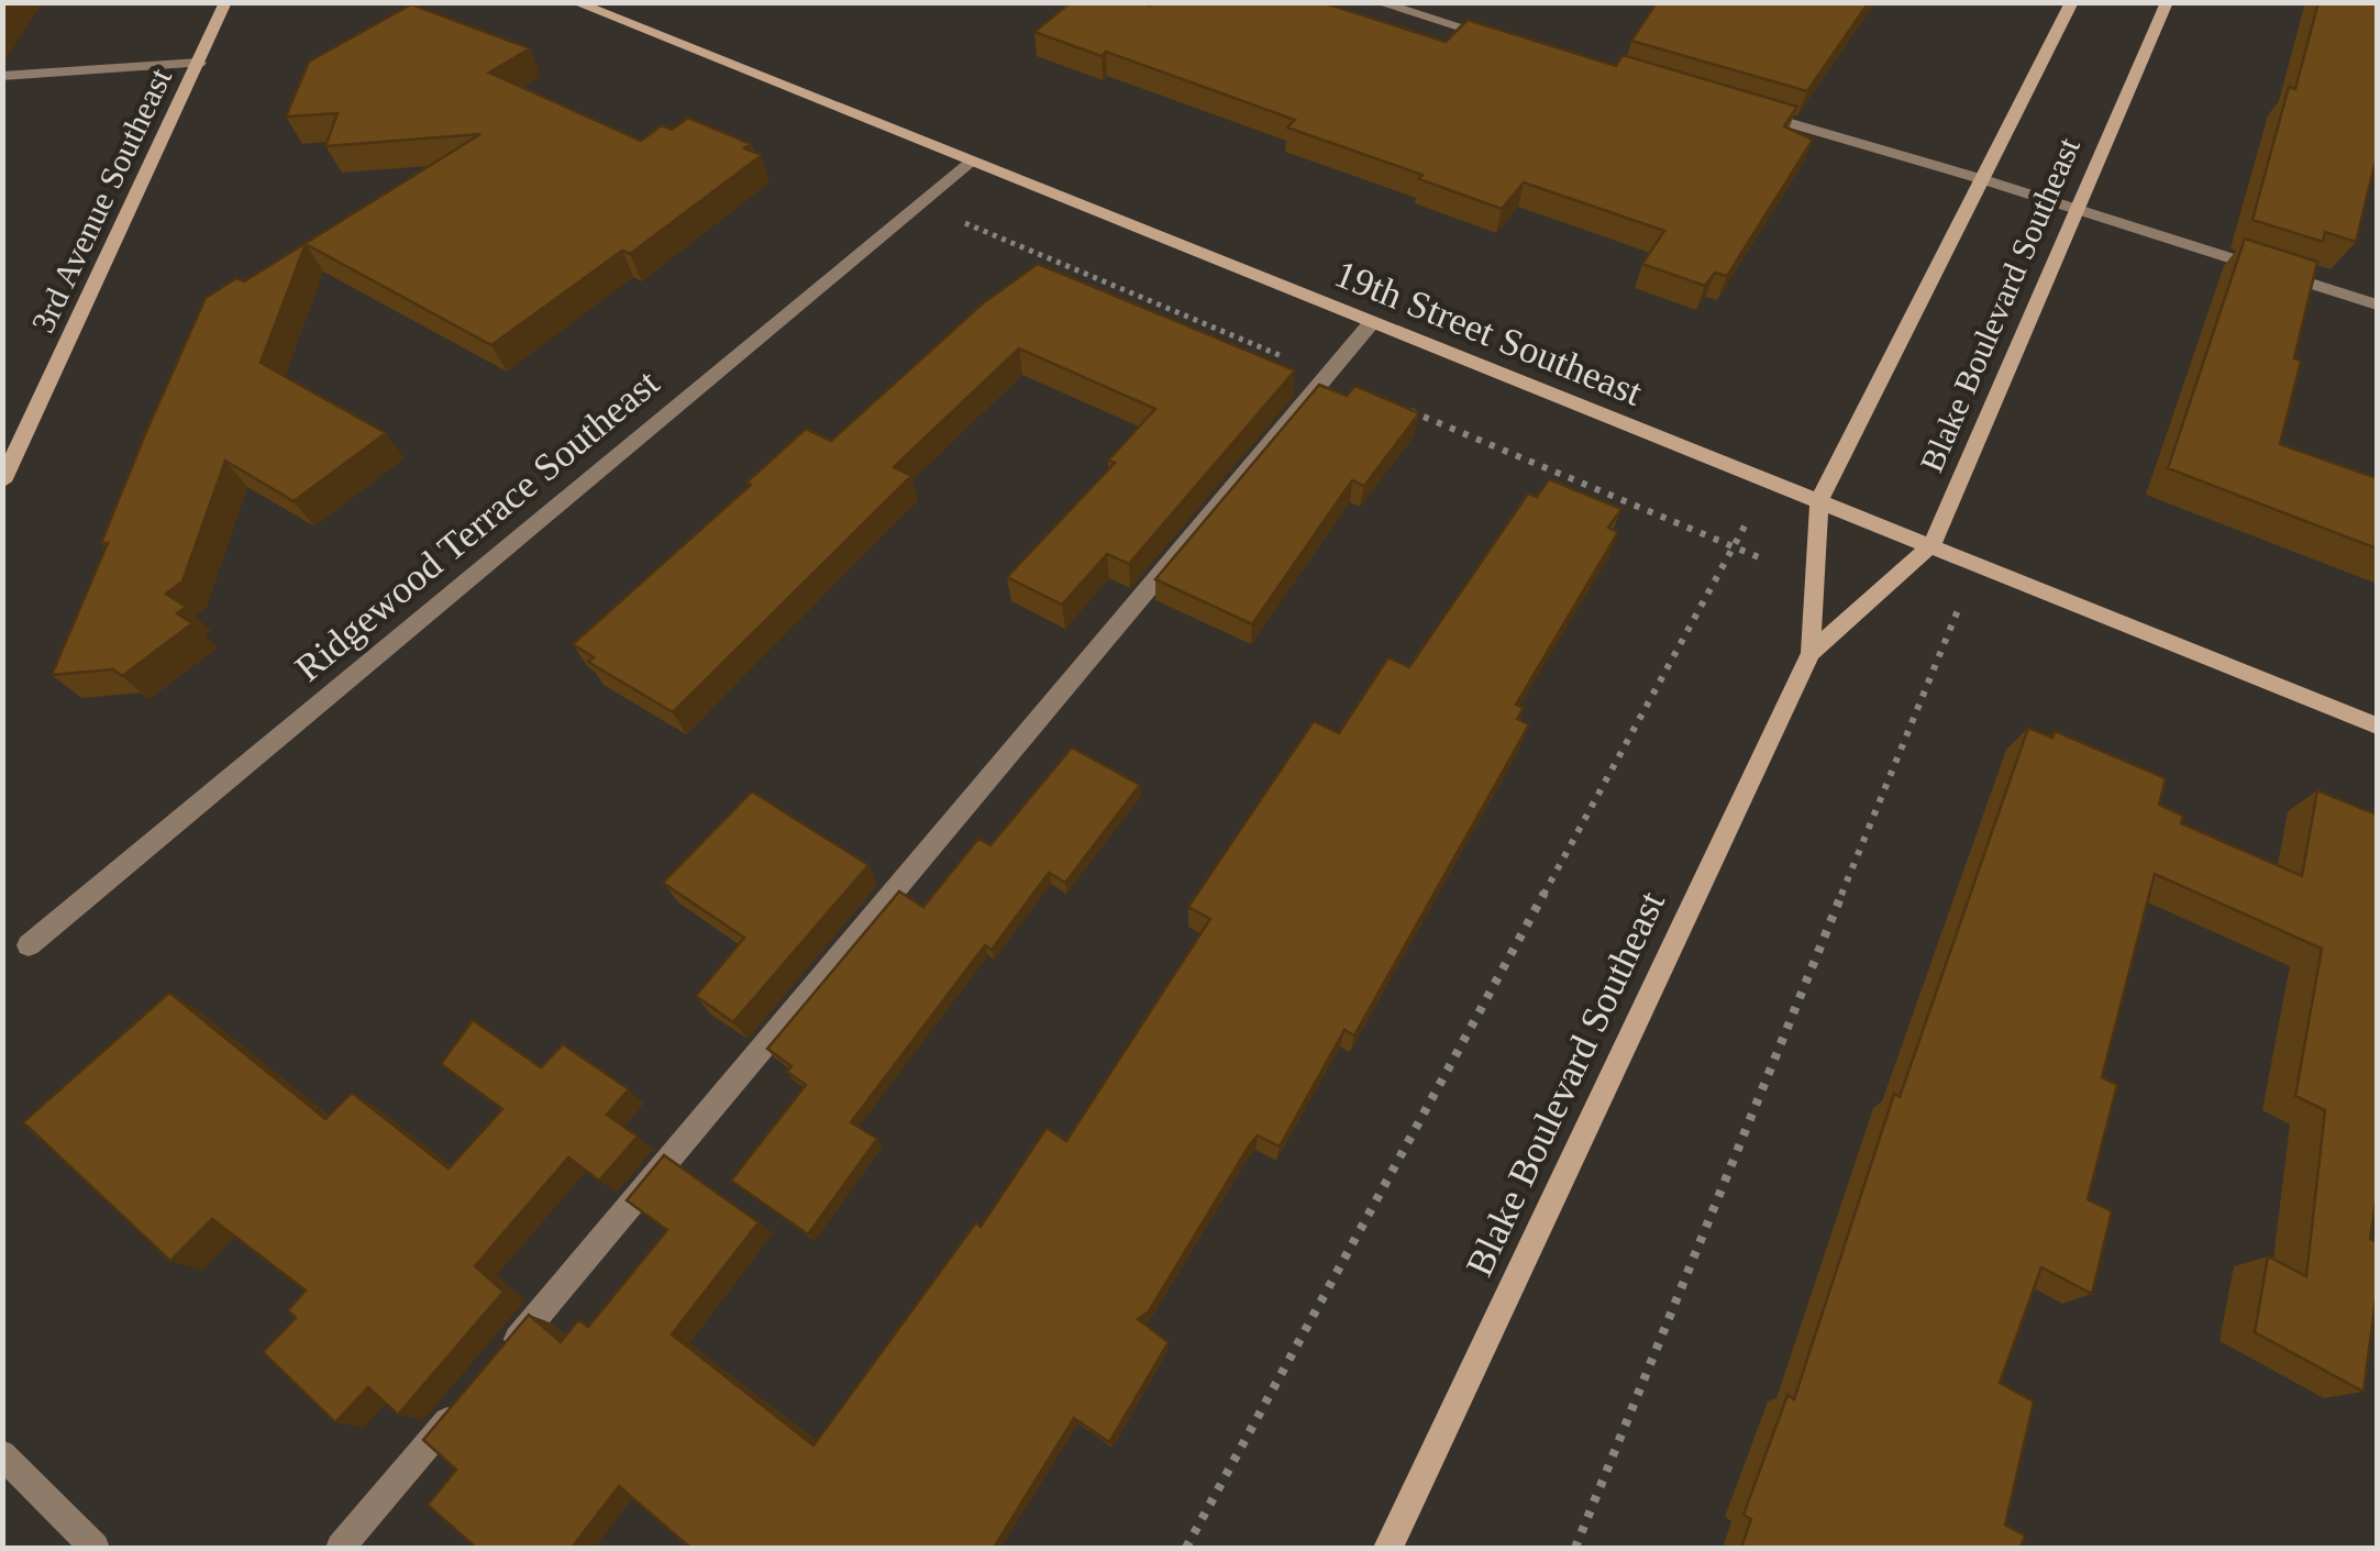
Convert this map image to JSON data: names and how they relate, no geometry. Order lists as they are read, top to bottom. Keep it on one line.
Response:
{"streets":{"street":["3rd Avenue Southeast","Blake Boulevard Southeast","19th Street Southeast","Ridgewood Terrace Southeast"]},"crossings":[["Blake Boulevard Southeast","19th Street Southeast"],["19th Street Southeast","Ridgewood Terrace Southeast"]]}
